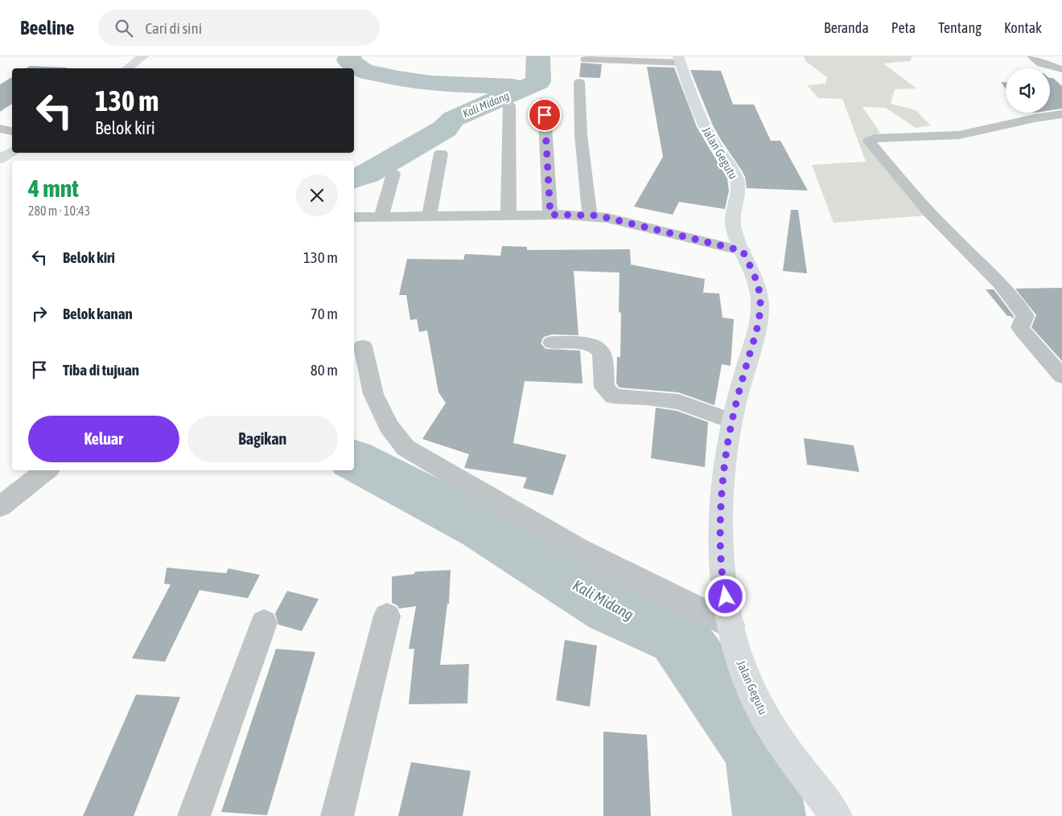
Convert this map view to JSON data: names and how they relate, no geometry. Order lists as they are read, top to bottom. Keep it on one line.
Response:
{"streets":{"main road":["Jalan Gegutu"]},"water":["Kali Midang"],"page":{"header":"Beeline","search":"Cari di sini","nav":["Beranda","Peta","Tentang","Kontak"],"turn":["130 m","Belok kiri"],"heading":["4 mnt","280 m · 10:43"],"list":[{"name":"Belok kiri","value":"130 m"},{"name":"Belok kanan","value":"70 m"},{"name":"Tiba di tujuan","value":"80 m"}],"buttons":["Keluar","Bagikan"]}}
